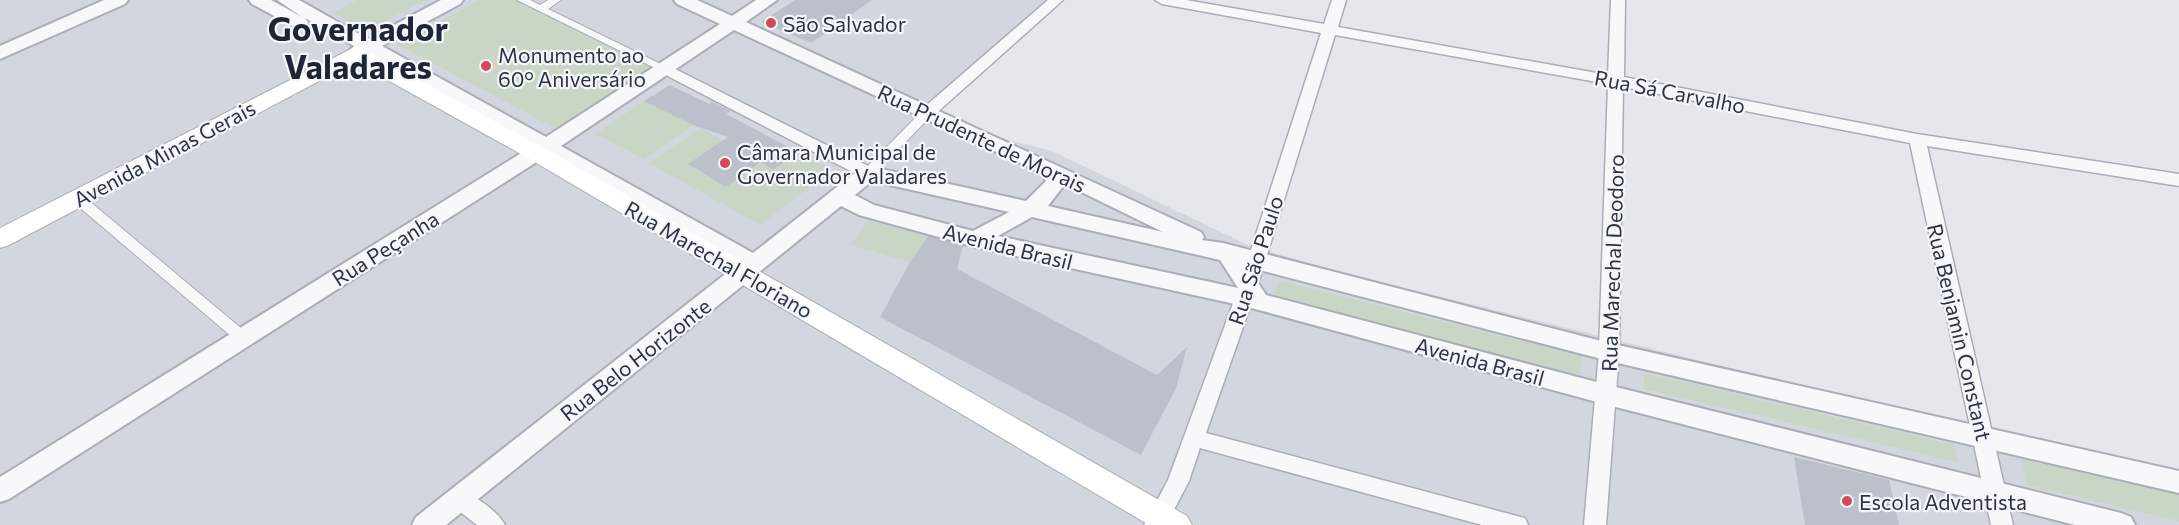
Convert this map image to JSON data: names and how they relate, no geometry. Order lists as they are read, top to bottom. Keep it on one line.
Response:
{"streets":{"main road":["Avenida Minas Gerais","Rua Marechal Floriano"],"street":["Rua Sá Carvalho","Rua Prudente de Morais","Avenida Brasil","Rua Peçanha","Rua São Paulo","Rua Marechal Deodoro","Rua Benjamin Constant","Rua Belo Horizonte"]},"crossings":[["Rua Sá Carvalho","Rua São Paulo"],["Rua Sá Carvalho","Rua Marechal Deodoro"],["Rua Sá Carvalho","Rua Benjamin Constant"],["Rua Prudente de Morais","Rua Peçanha"],["Rua Prudente de Morais","Rua Belo Horizonte"],["Avenida Minas Gerais","Rua Marechal Floriano"],["Avenida Brasil","Rua São Paulo"],["Avenida Brasil","Rua Marechal Deodoro"],["Avenida Brasil","Rua Benjamin Constant"],["Avenida Brasil","Rua Belo Horizonte"],["Rua Peçanha","Rua Marechal Floriano"],["Rua Marechal Floriano","Rua São Paulo"],["Rua Marechal Floriano","Rua Belo Horizonte"]],"districts":["Governador Valadares"],"places":["São Salvador","Monumento ao 60º Aniversário","Câmara Municipal de Governador Valadares","Escola Adventista"]}
